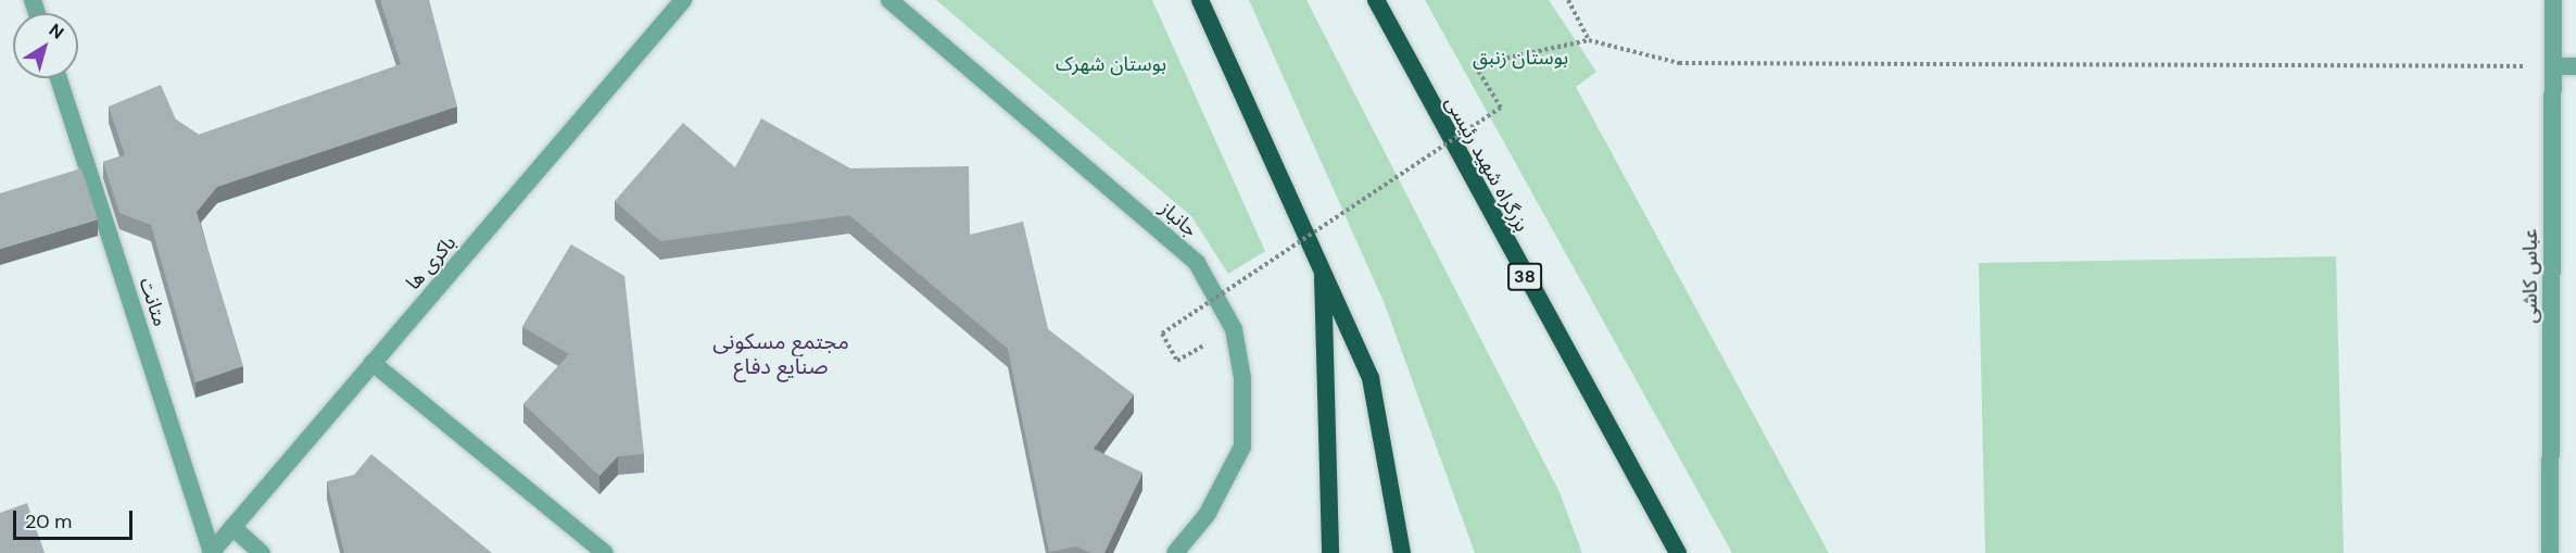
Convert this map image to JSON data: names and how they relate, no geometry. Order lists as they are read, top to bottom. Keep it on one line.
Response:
{"streets":{"highway":["بزرگراه شهید رئیسی","38"],"street":["جانباز","باکری ها","عباس کاشی","متانت"]},"crossings":[["باکری ها","متانت"]],"districts":["مجتمع مسکونی صنایع دفاع"],"parks":["بوستان زنبق","بوستان شهرک"],"scale_bar":"20 m","north":"top right"}
